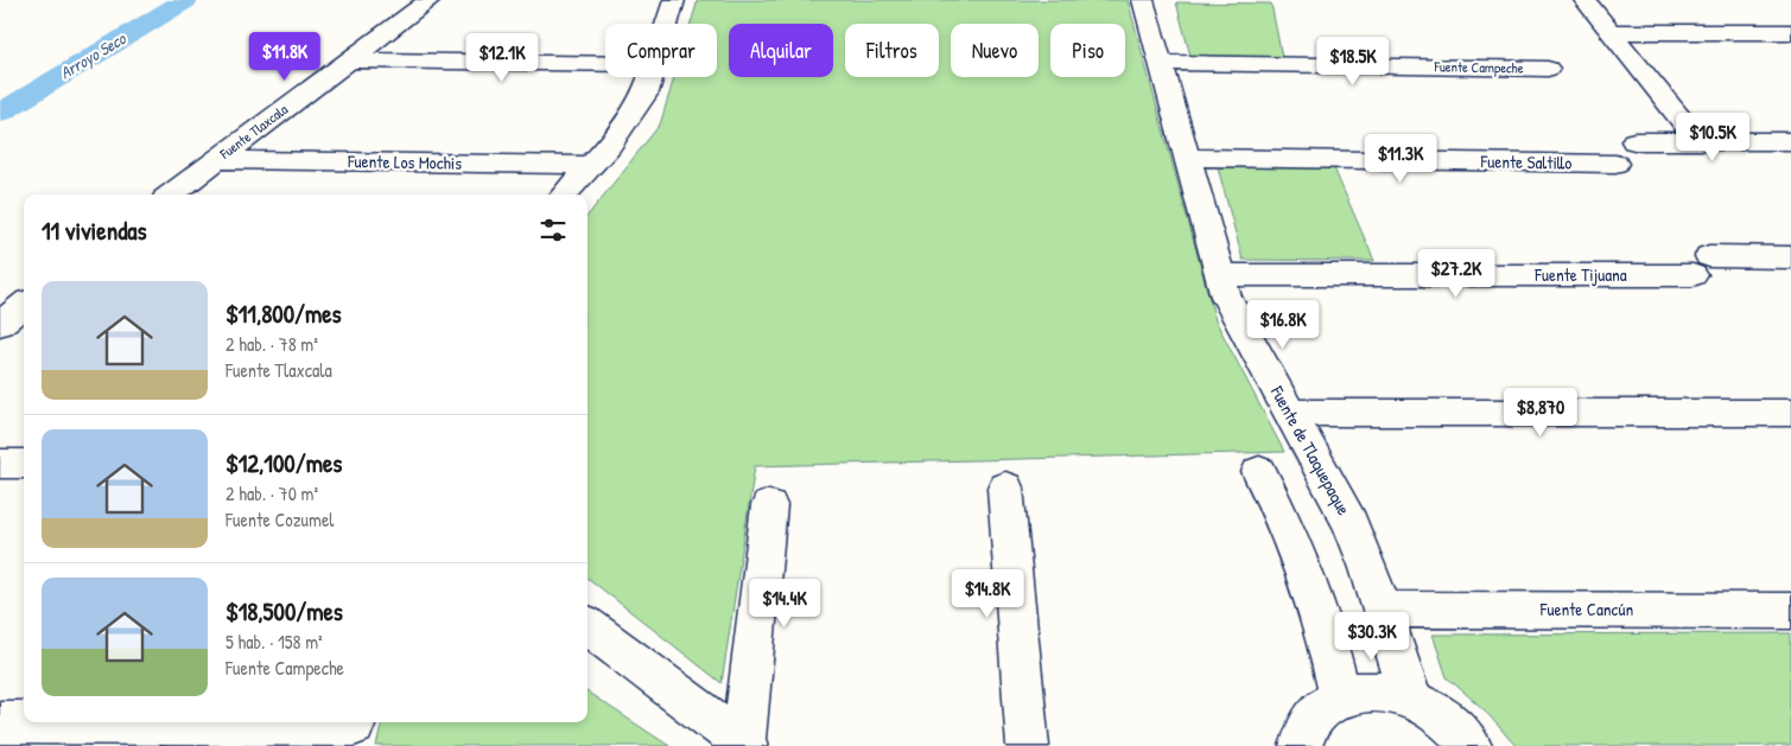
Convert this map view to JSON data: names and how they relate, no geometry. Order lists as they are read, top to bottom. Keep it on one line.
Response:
{"streets":{"street":["Fuente Campeche","Fuente Tlaxcala","Fuente Los Mochis","Fuente Saltillo","Fuente Tijuana","Fuente de Tlaquepaque","Fuente Cancún"]},"crossings":[["Fuente Campeche","Fuente de Tlaquepaque"],["Fuente Tlaxcala","Fuente Los Mochis"],["Fuente Saltillo","Fuente de Tlaquepaque"],["Fuente Tijuana","Fuente de Tlaquepaque"],["Fuente de Tlaquepaque","Fuente Cancún"]],"water":["Arroyo Seco"],"page":{"chip":["Comprar","Alquilar","Filtros","Nuevo","Piso"],"price":["$11.8K","$12.1K","$18.5K","$10.5K","$11.3K","$27.2K","$16.8K","$8,870","$14.8K","$14.4K","$30.3K"],"heading":"11 viviendas","list":[{"name":"$11,800/mes","note":"2 hab. · 78 m² · Fuente Tlaxcala"},{"name":"$12,100/mes","note":"2 hab. · 70 m² · Fuente Cozumel"},{"name":"$18,500/mes","note":"5 hab. · 158 m² · Fuente Campeche"}]}}
